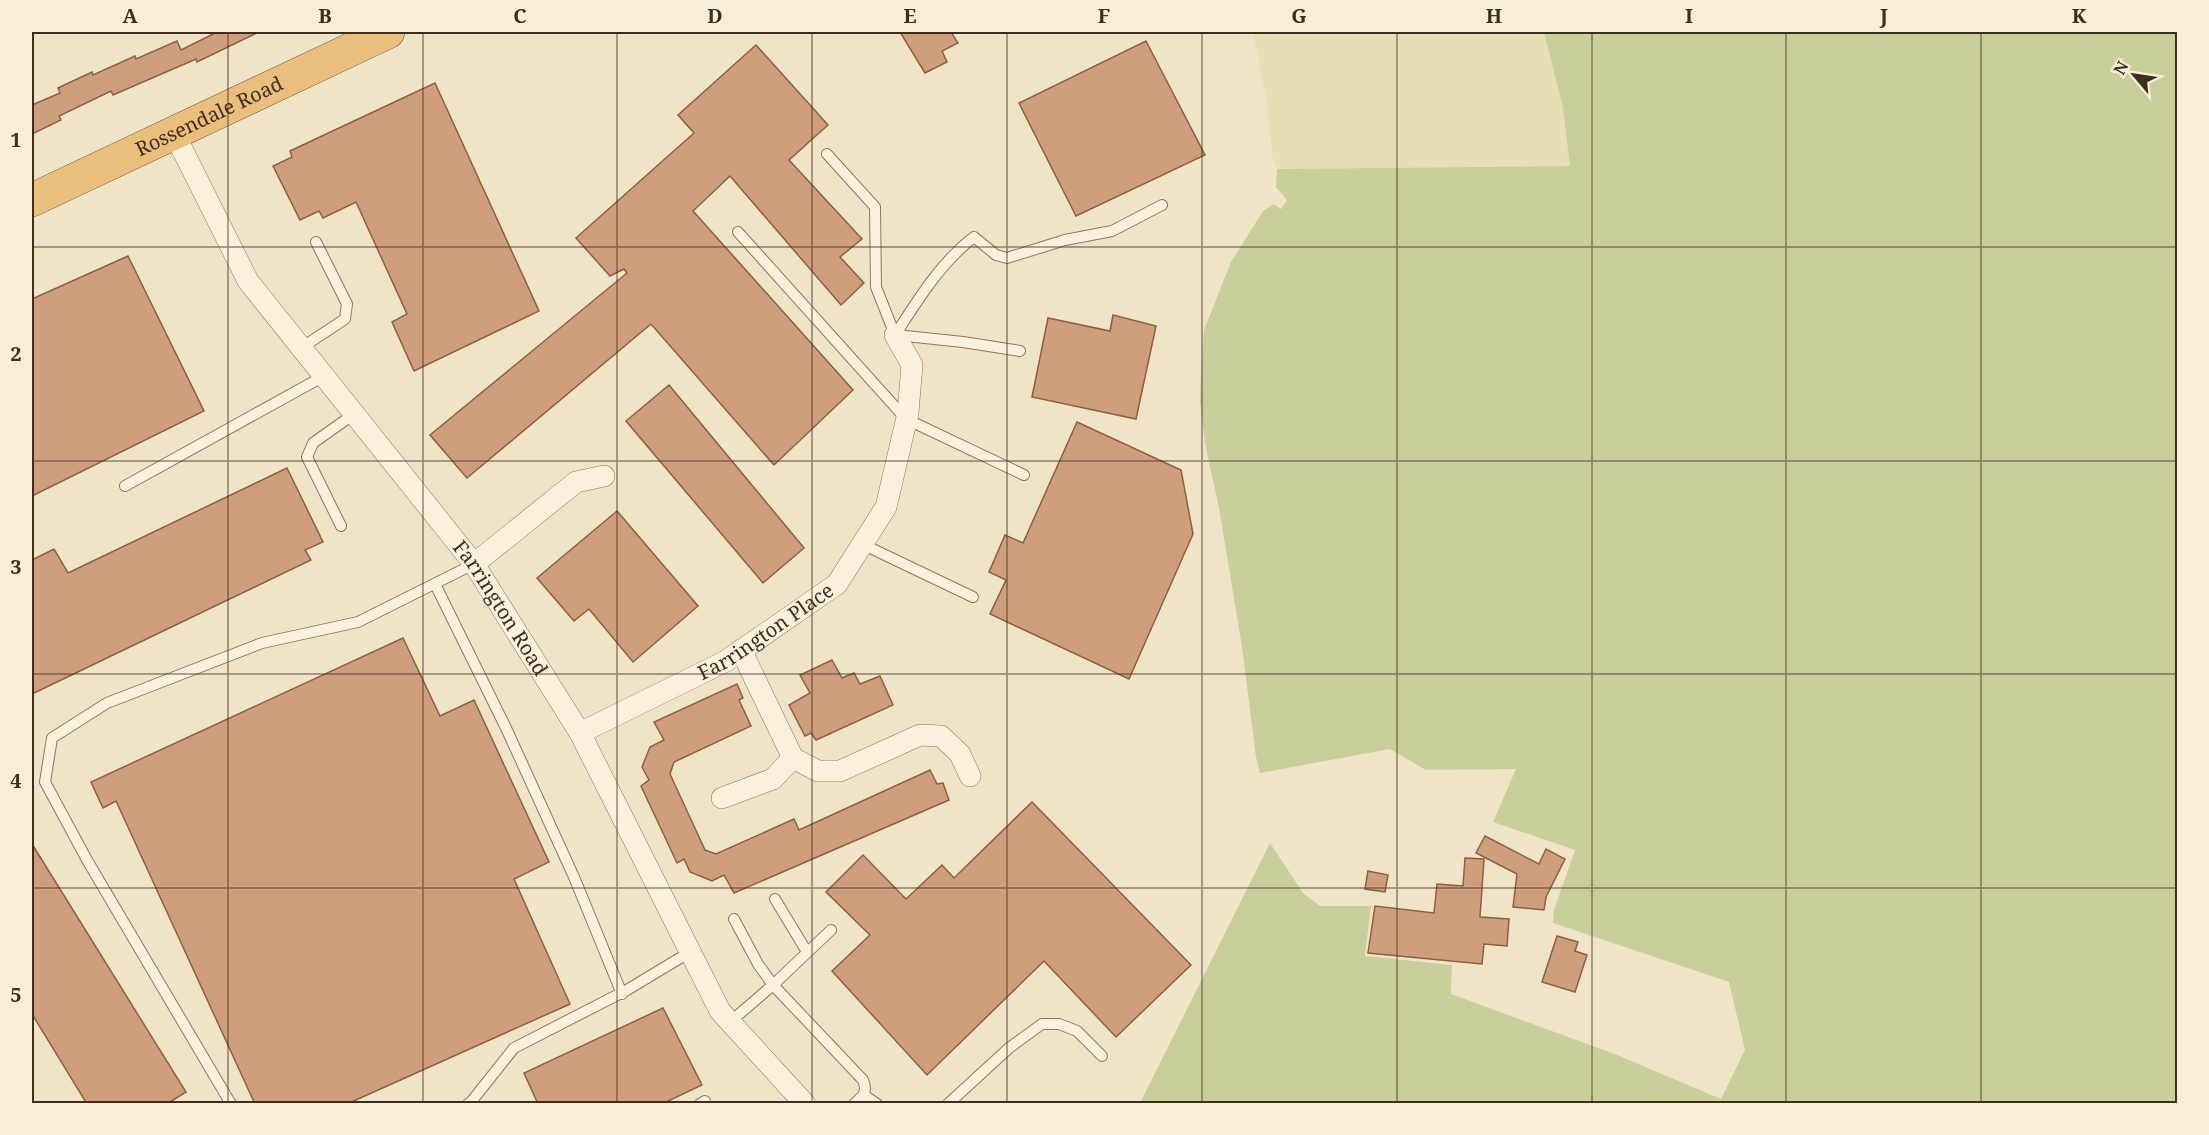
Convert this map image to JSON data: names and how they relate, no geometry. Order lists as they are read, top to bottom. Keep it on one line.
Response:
{"streets":{"highway":["Rossendale Road"],"street":["Farrington Road","Farrington Place"]},"crossings":[["Rossendale Road","Farrington Road"],["Farrington Road","Farrington Place"]],"north":"top left","grid":{"columns":["A","B","C","D","E","F","G","H","I","J","K"],"rows":["1","2","3","4","5"]}}
